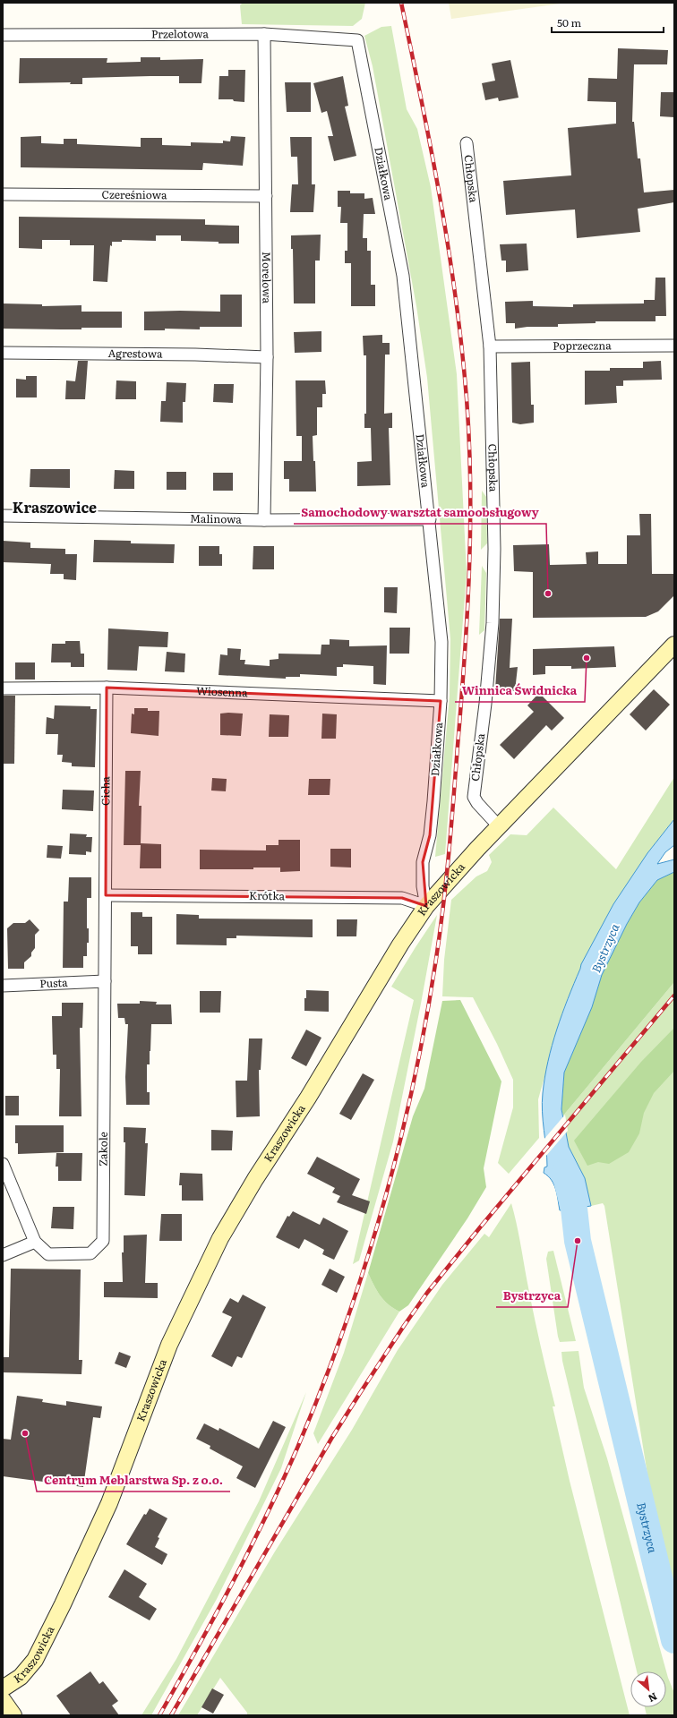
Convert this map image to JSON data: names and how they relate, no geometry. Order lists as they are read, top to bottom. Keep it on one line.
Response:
{"streets":{"street":["Przelotowa","Działkowa","Chłopska","Czereśniowa","Morelowa","Poprzeczna","Agrestowa","Malinowa","Wiosenna","Cicha","Kraszowicka","Krótka","Pusta","Zakole"]},"crossings":[["Przelotowa","Działkowa"],["Przelotowa","Morelowa"],["Działkowa","Malinowa"],["Działkowa","Wiosenna"],["Działkowa","Kraszowicka"],["Działkowa","Krótka"],["Chłopska","Poprzeczna"],["Chłopska","Kraszowicka"],["Czereśniowa","Morelowa"],["Morelowa","Agrestowa"],["Morelowa","Malinowa"],["Wiosenna","Cicha"],["Cicha","Krótka"],["Cicha","Zakole"],["Kraszowicka","Krótka"],["Krótka","Zakole"],["Pusta","Zakole"]],"districts":["Kraszowice"],"water":["Bystrzyca"],"places":["Samochodowy warsztat samoobsługowy","Winnica Świdnicka","Bystrzyca","Centrum Meblarstwa Sp. z o.o."],"scale_bar":"50 m","north":"bottom right"}
